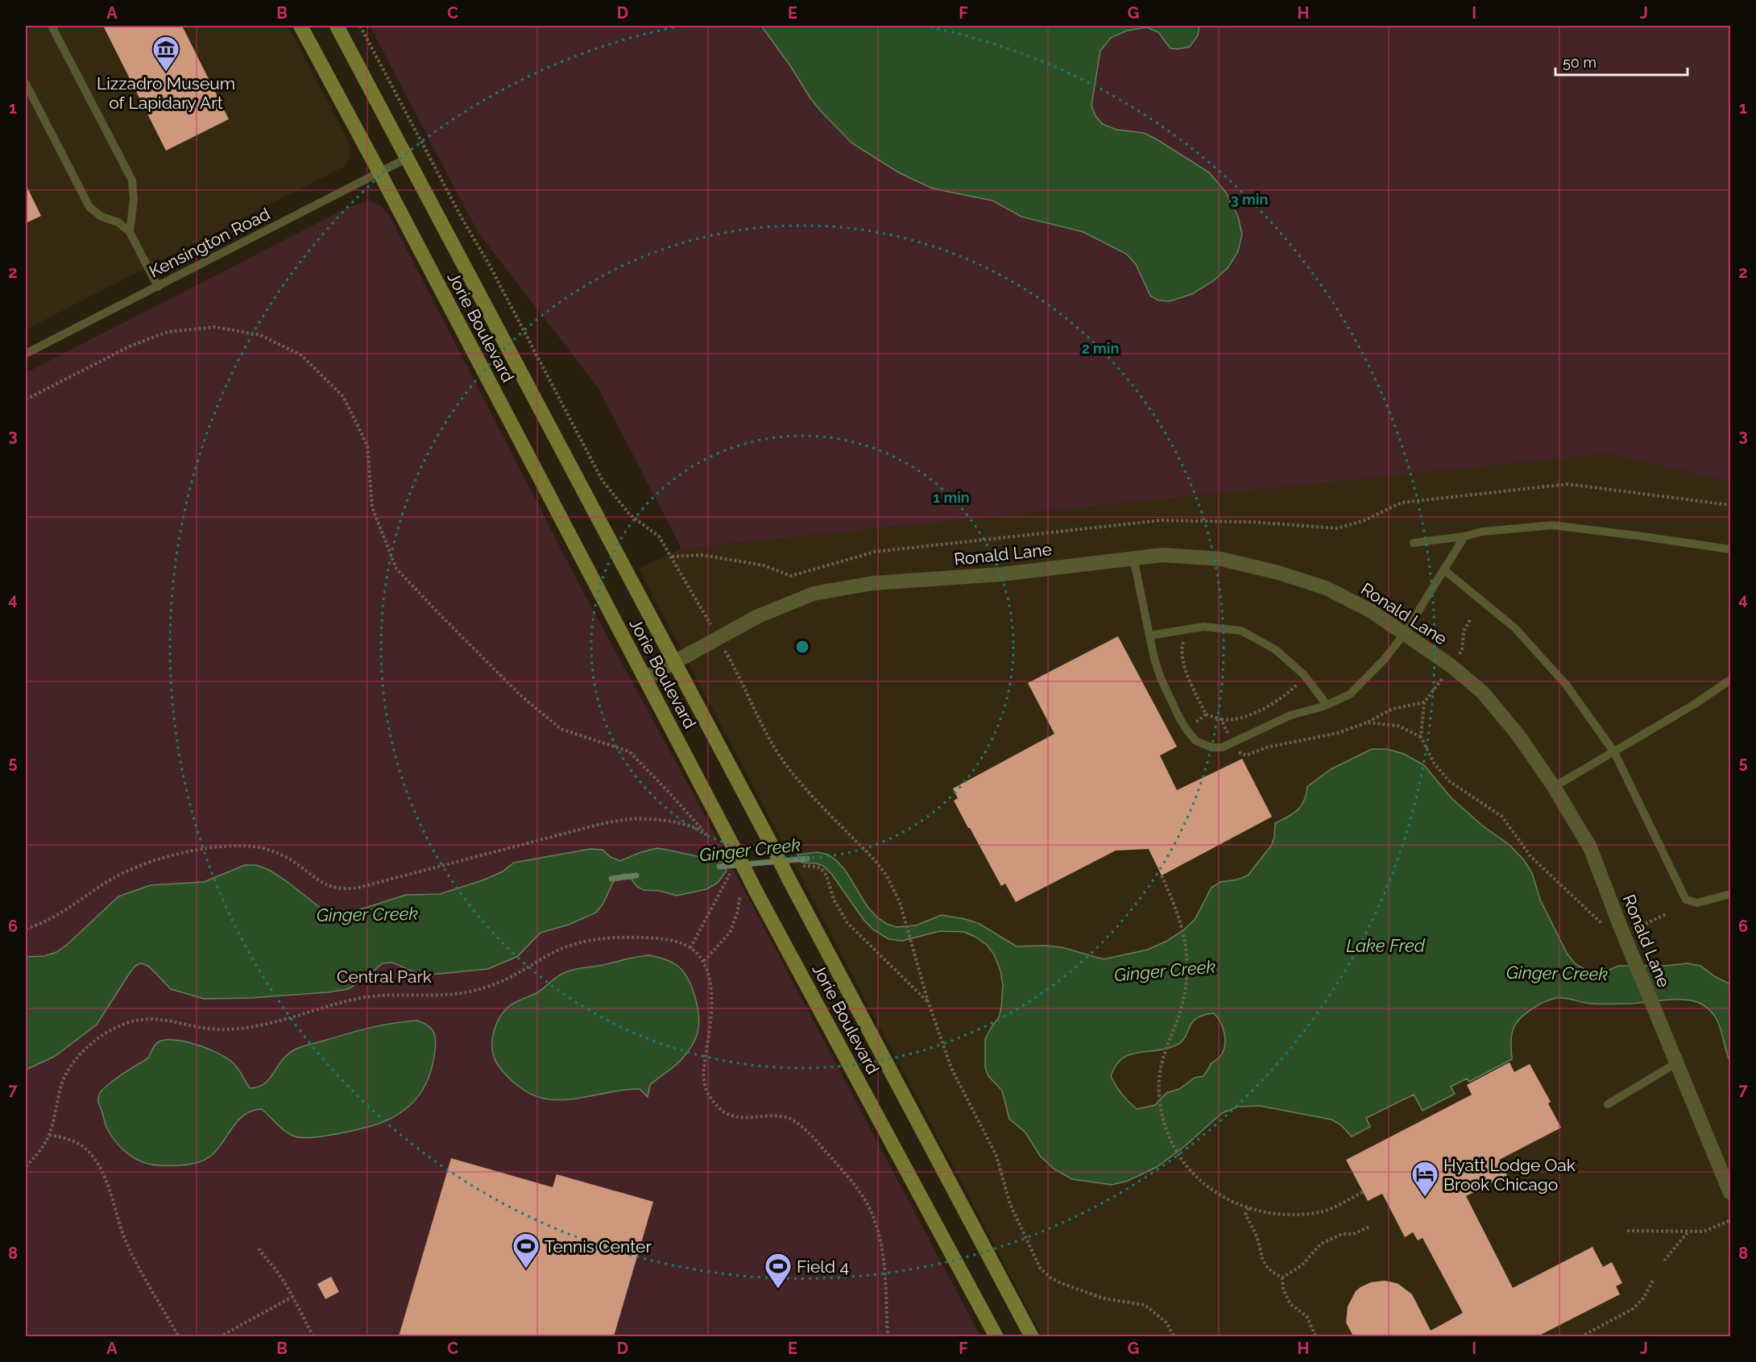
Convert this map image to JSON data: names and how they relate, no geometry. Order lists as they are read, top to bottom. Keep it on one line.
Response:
{"streets":{"main road":["Jorie Boulevard"],"street":["Ronald Lane"],"lane":["Kensington Road"]},"crossings":[["Kensington Road","Jorie Boulevard"],["Jorie Boulevard","Ronald Lane"]],"water":["Ginger Creek","Lake Fred"],"parks":["Central Park"],"places":{"museum":["Lizzadro Museum of Lapidary Art"],"hotel":["Hyatt Lodge Oak Brook Chicago"],"sports":["Tennis Center","Field 4"]},"scale_bar":"50 m","grid":{"columns":["A","B","C","D","E","F","G","H","I","J"],"rows":["1","2","3","4","5","6","7","8"]},"rings":["3 min","2 min","1 min"]}
